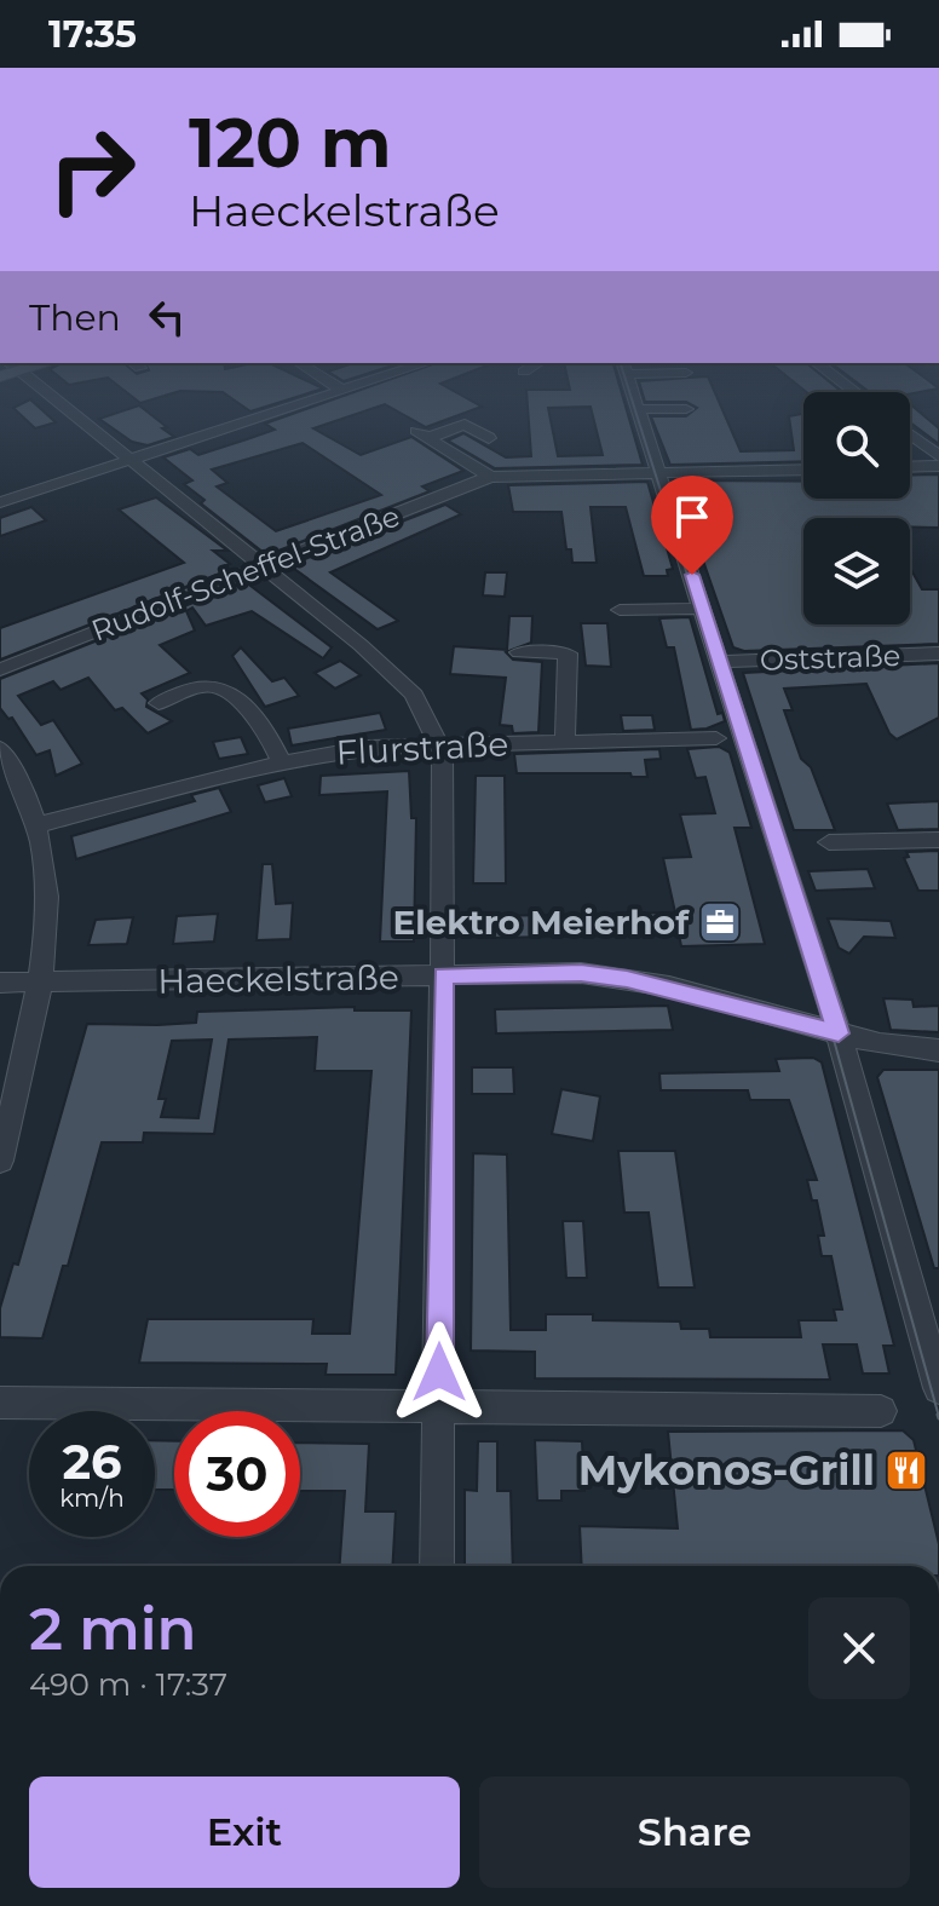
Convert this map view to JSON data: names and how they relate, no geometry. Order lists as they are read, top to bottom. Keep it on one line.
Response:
{"streets":{"street":["Rudolf-Scheffel-Straße","Oststraße","Flurstraße","Haeckelstraße"]},"places":{"office":["Elektro Meierhof"],"restaurant":["Mykonos-Grill"]},"page":{"status":"17:35","turn":["120 m","Haeckelstraße"],"then":"Then","speed":"26 km/h","limit":"30","heading":["2 min","490 m · 17:37"],"buttons":["Exit","Share"]}}
